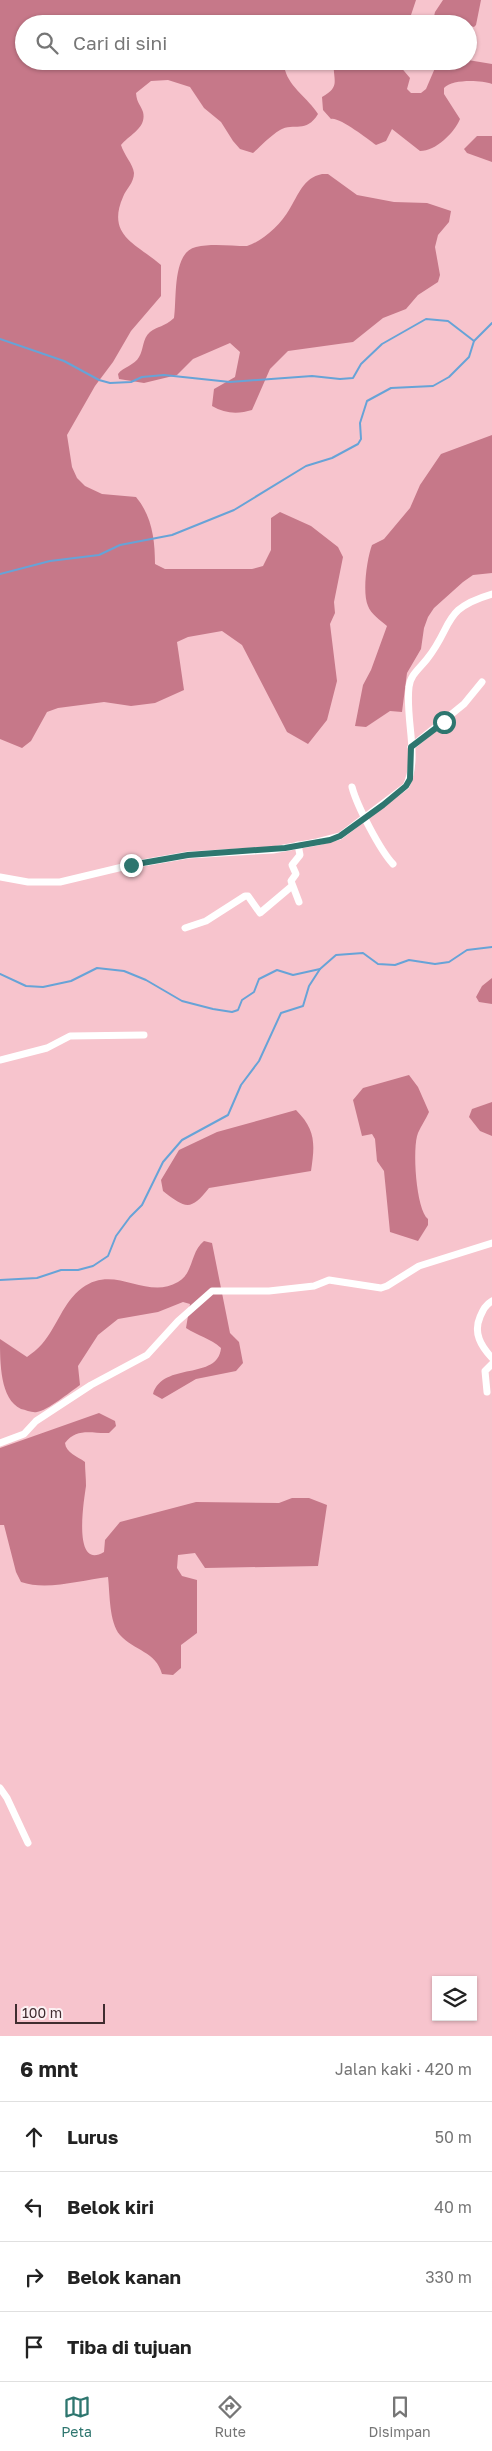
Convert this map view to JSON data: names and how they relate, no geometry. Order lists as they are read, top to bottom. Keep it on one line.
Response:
{"scale_bar":"100 m","page":{"search":"Cari di sini","scale":"100 m","heading":["6 mnt","Jalan kaki · 420 m"],"list":[["Lurus","50 m"],["Belok kiri","40 m"],["Belok kanan","330 m"],"Tiba di tujuan"],"nav":["Peta","Rute","Disimpan"]}}
